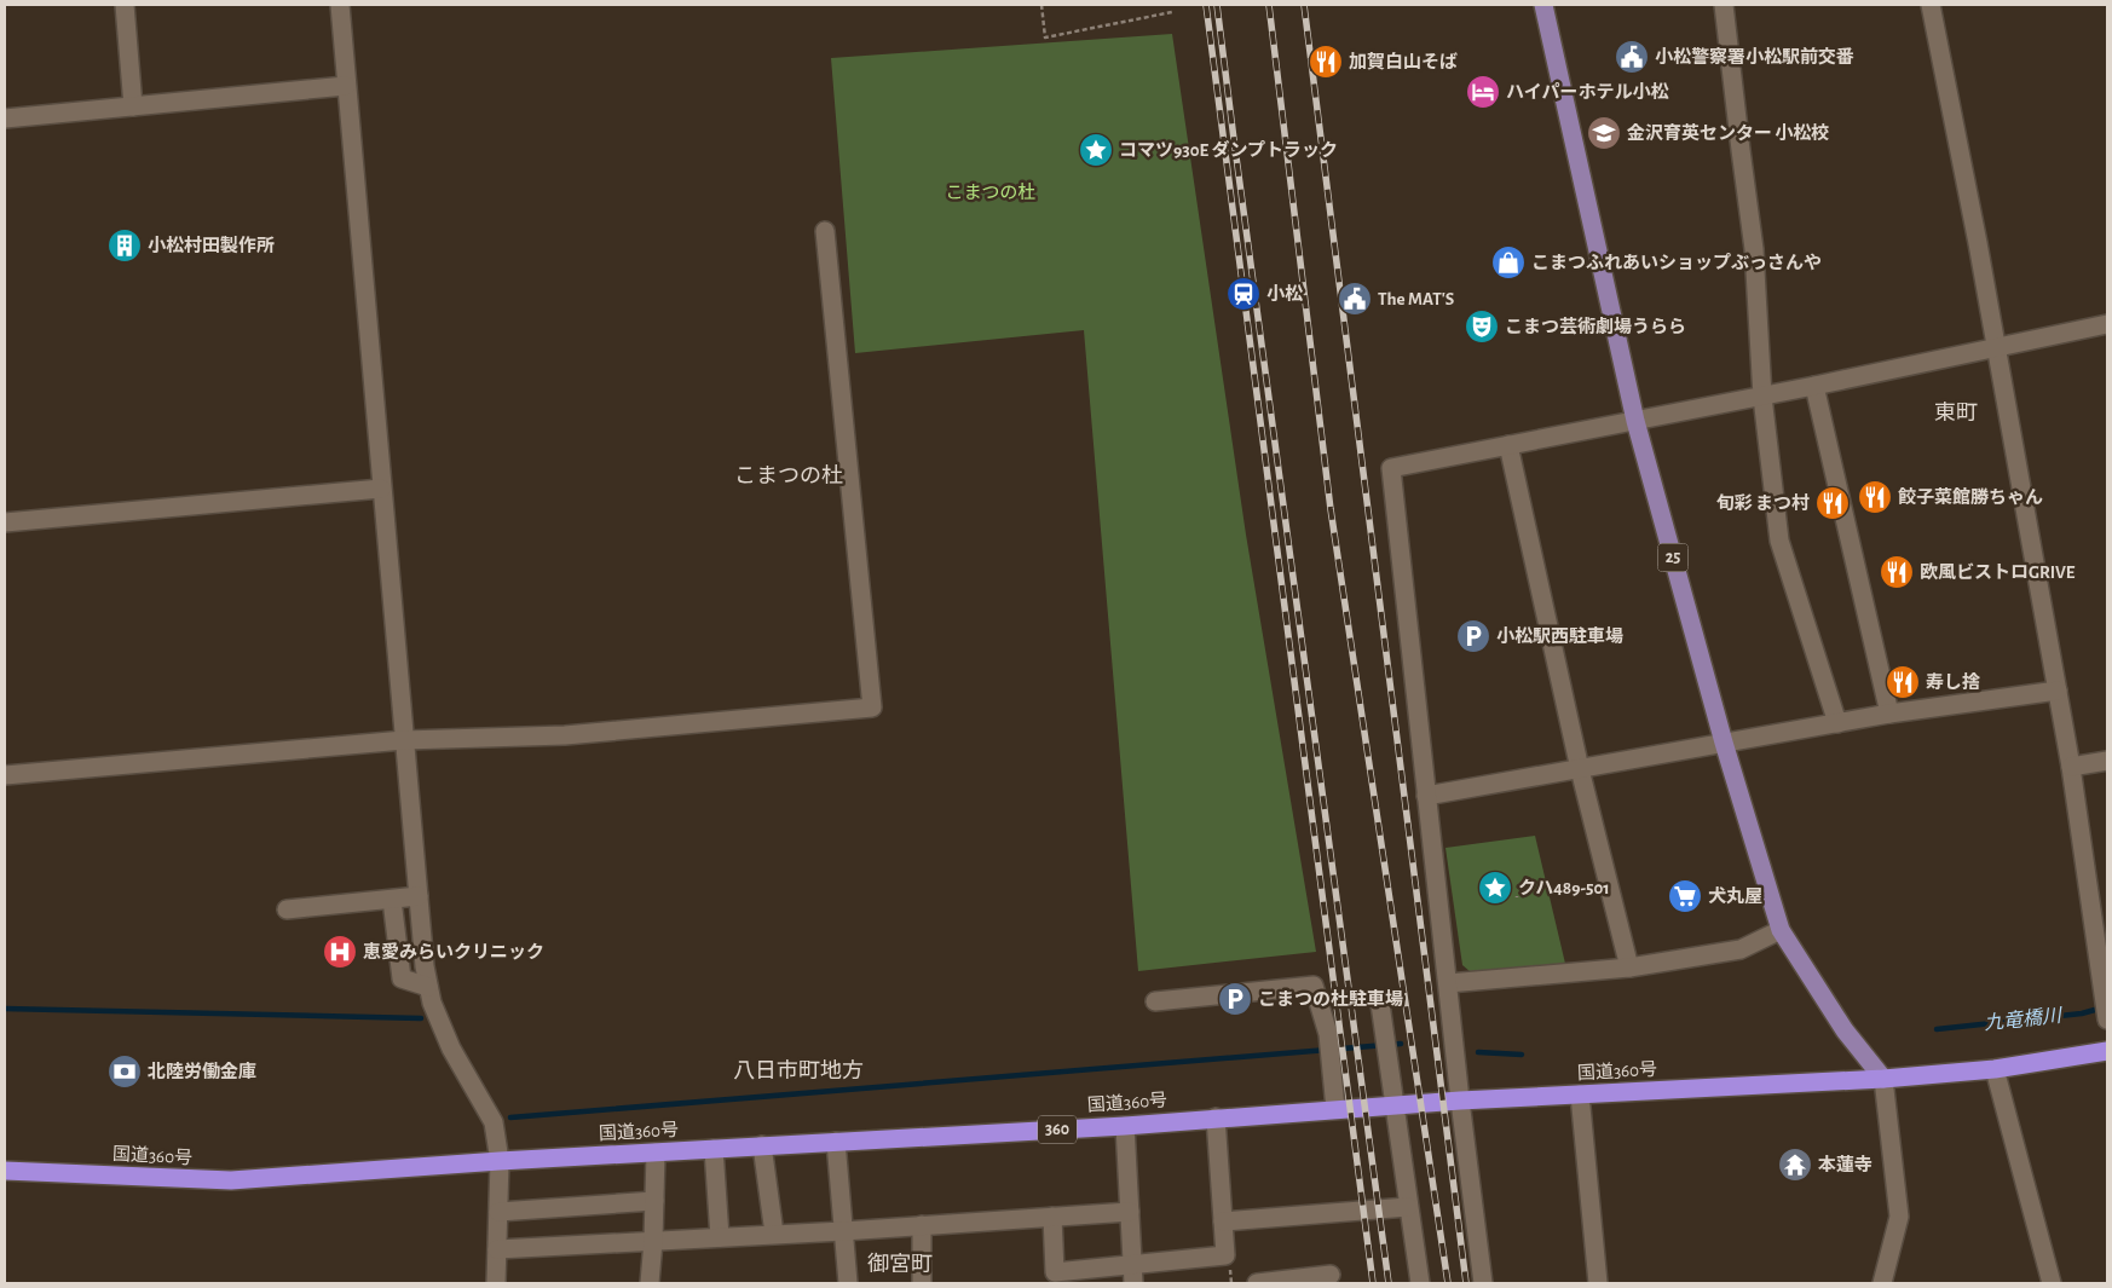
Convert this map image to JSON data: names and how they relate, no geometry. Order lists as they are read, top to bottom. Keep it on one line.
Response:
{"streets":{"highway":["国道360号","360"],"main road":["25"]},"crossings":[["25","国道360号"]],"districts":["東町","こまつの杜","八日市町地方","御宮町"],"water":["九竜橋川"],"parks":["こまつの杜"],"places":{"public building":["小松警察署小松駅前交番","The MAT'S"],"restaurant":["加賀白山そば","餃子菜館勝ちゃん","旬彩 まつ村","欧風ビストロGRIVE","寿し捨"],"hotel":["ハイパーホテル小松"],"school or university":["金沢育英センター 小松校"],"place":["コマツ930E ダンプトラック","クハ489-501"],"building":["小松村田製作所"],"shop":["こまつふれあいショップぶっさんや"],"station":["小松"],"theatre":["こまつ芸術劇場うらら"],"parking":["小松駅西駐車場","こまつの杜駐車場"],"supermarket":["犬丸屋"],"hospital":["恵愛みらいクリニック"],"bank":["北陸労働金庫"],"temple":["本蓮寺"]}}
